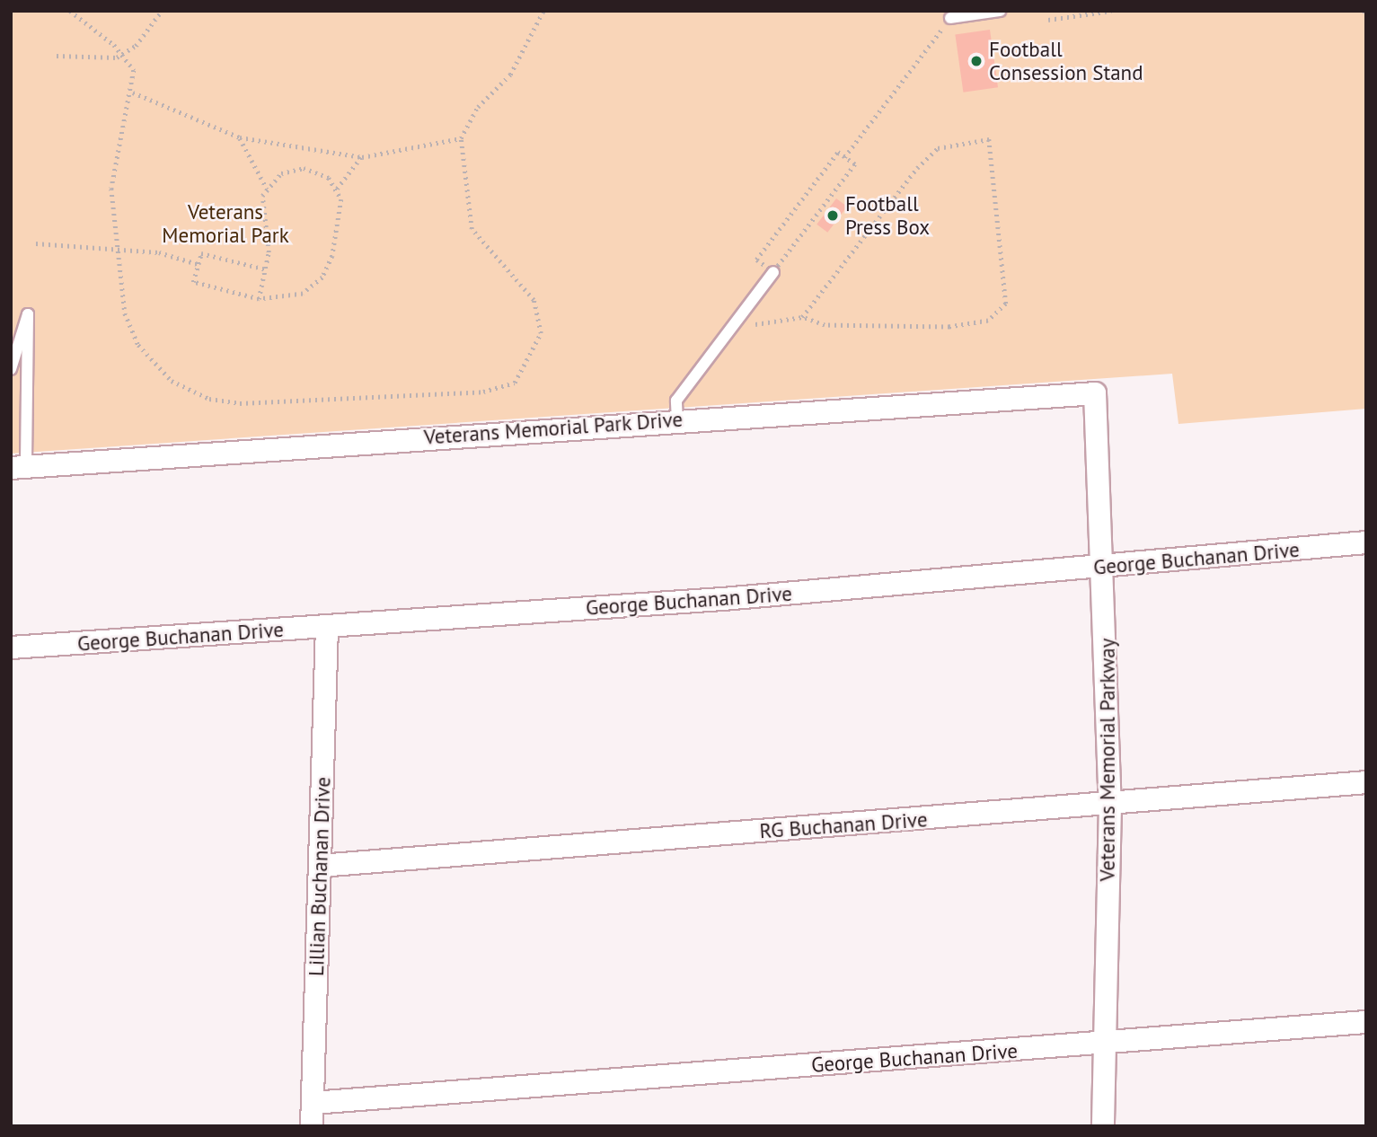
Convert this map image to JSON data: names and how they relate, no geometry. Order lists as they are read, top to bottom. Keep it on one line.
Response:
{"streets":{"street":["Veterans Memorial Park Drive","George Buchanan Drive","Veterans Memorial Parkway","RG Buchanan Drive","Lillian Buchanan Drive"]},"crossings":[["Veterans Memorial Park Drive","Veterans Memorial Parkway"],["George Buchanan Drive","Veterans Memorial Parkway"],["George Buchanan Drive","Lillian Buchanan Drive"],["Veterans Memorial Parkway","RG Buchanan Drive"],["RG Buchanan Drive","Lillian Buchanan Drive"]],"parks":["Veterans Memorial Park"],"places":["Football Consession Stand","Football Press Box"]}
